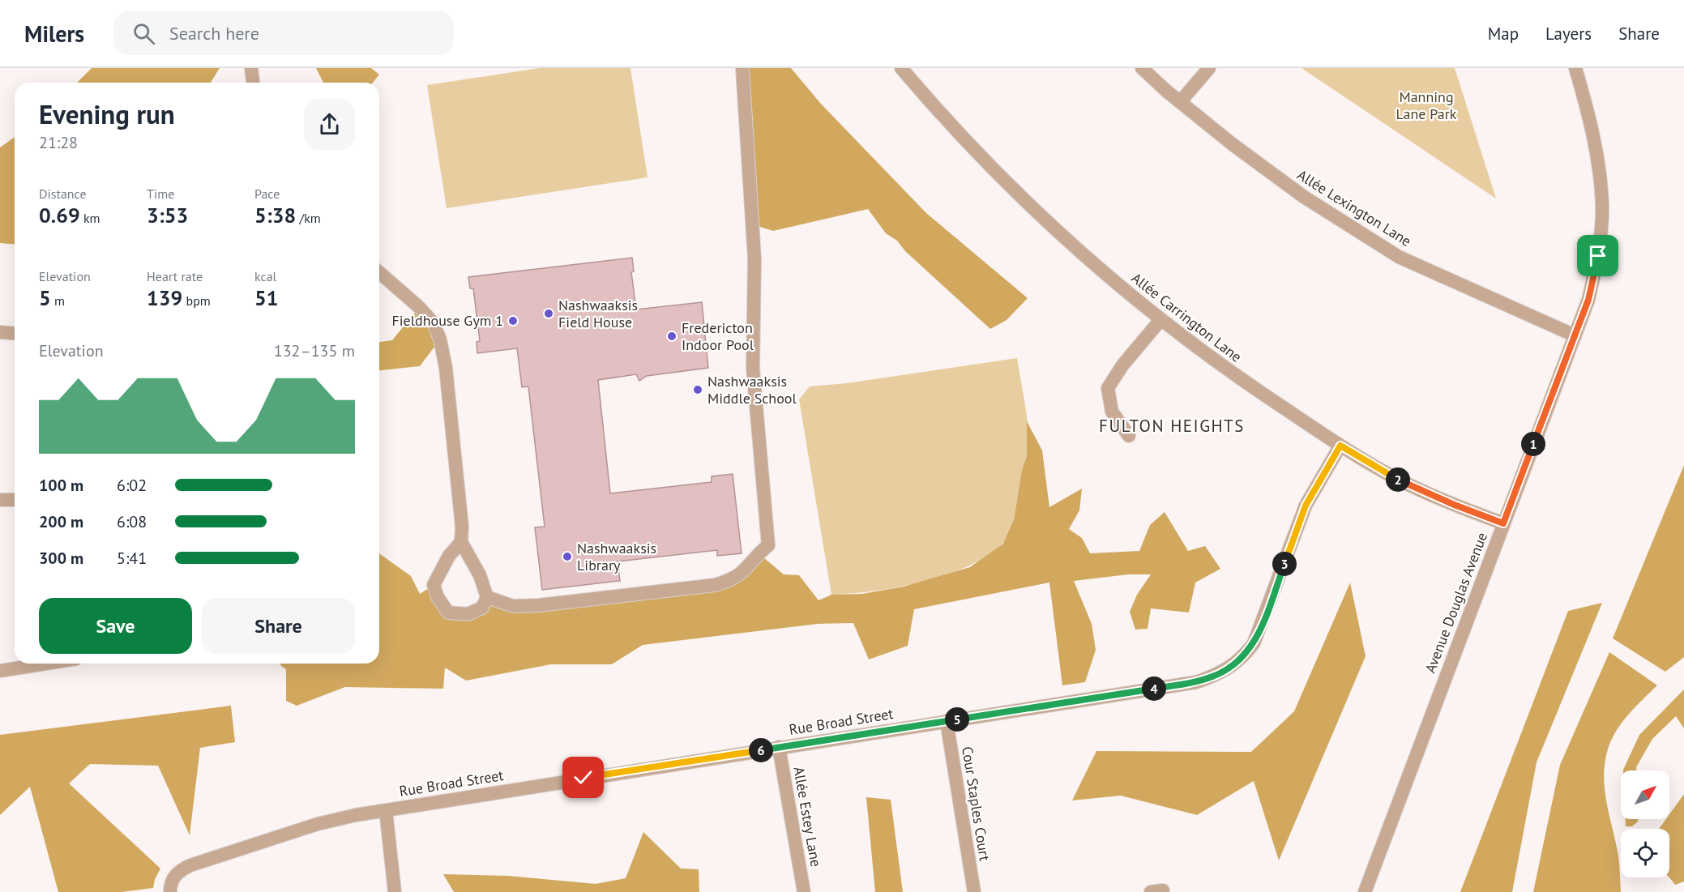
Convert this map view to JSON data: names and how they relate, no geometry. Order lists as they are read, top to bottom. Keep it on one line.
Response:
{"streets":{"street":["Allée Lexington Lane","Allée Carrington Lane","Avenue Douglas Avenue","Rue Broad Street","Cour Staples Court","Allée Estey Lane"]},"crossings":[["Allée Lexington Lane","Avenue Douglas Avenue"],["Allée Carrington Lane","Avenue Douglas Avenue"],["Allée Carrington Lane","Rue Broad Street"],["Rue Broad Street","Cour Staples Court"],["Rue Broad Street","Allée Estey Lane"]],"districts":["FULTON HEIGHTS"],"parks":["Manning Lane Park"],"places":["Nashwaaksis Field House","Fieldhouse Gym 1","Fredericton Indoor Pool","Nashwaaksis Middle School","Nashwaaksis Library"],"north":"top right","page":{"header":"Milers","search":"Search here","nav":["Map","Layers","Share"],"heading":["Evening run","21:28"],"stats":[["Distance","0.69 km"],["Time","3:53"],["Pace","5:38 /km"],["Elevation","5 m"],["Heart rate","139 bpm"],["kcal","51"]],"chart":["Elevation","132–135 m"],"pins":["1","2","3","4","5","6"],"list":[{"name":"100 m","note":"6:02"},{"name":"200 m","note":"6:08"},{"name":"300 m","note":"5:41"}],"buttons":["Save","Share"]}}
